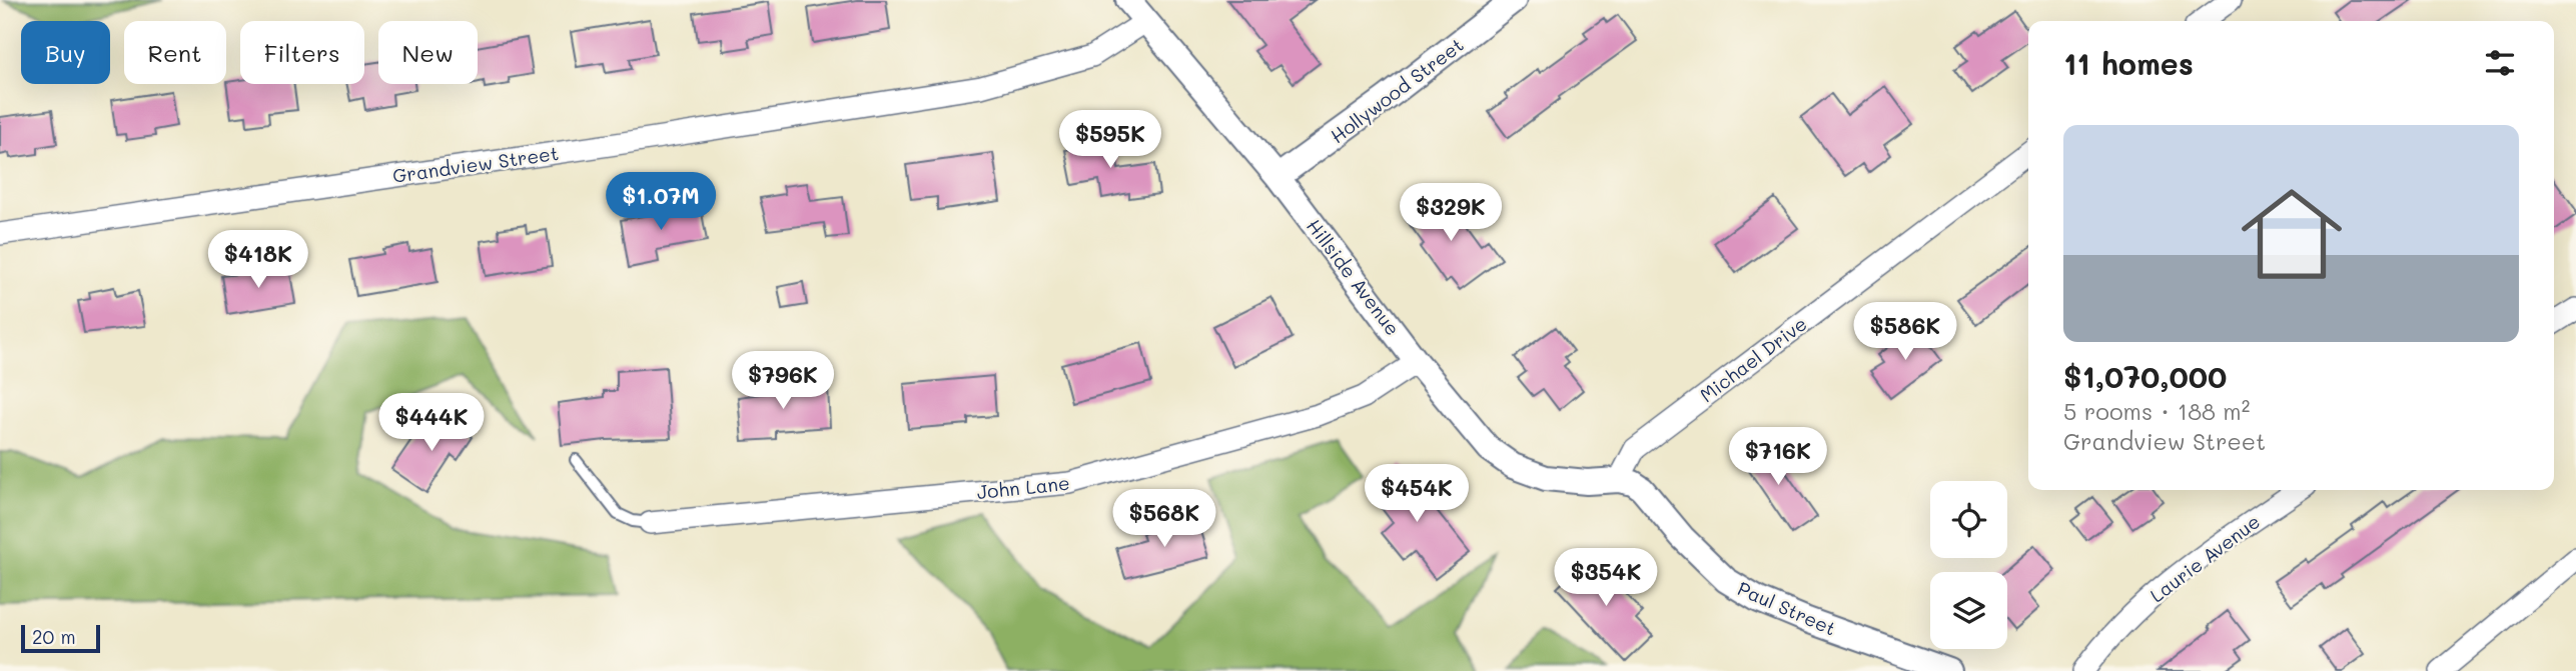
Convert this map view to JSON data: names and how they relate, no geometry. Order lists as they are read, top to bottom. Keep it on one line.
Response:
{"streets":{"street":["Hollywood Street","Grandview Street","Hillside Avenue","Michael Drive","John Lane","Laurie Avenue","Paul Street"]},"crossings":[["Hollywood Street","Hillside Avenue"],["Grandview Street","Hillside Avenue"],["Hillside Avenue","Michael Drive"],["Hillside Avenue","John Lane"],["Hillside Avenue","Paul Street"],["Michael Drive","Paul Street"]],"scale_bar":"20 m","page":{"chip":["Buy","Rent","Filters","New"],"heading":"11 homes","list":[{"name":"$1,070,000","note":"5 rooms · 188 m² · Grandview Street"}],"price":["$595K","$1.07M","$329K","$418K","$586K","$796K","$444K","$716K","$454K","$568K","$354K"],"scale":"20 m"}}
